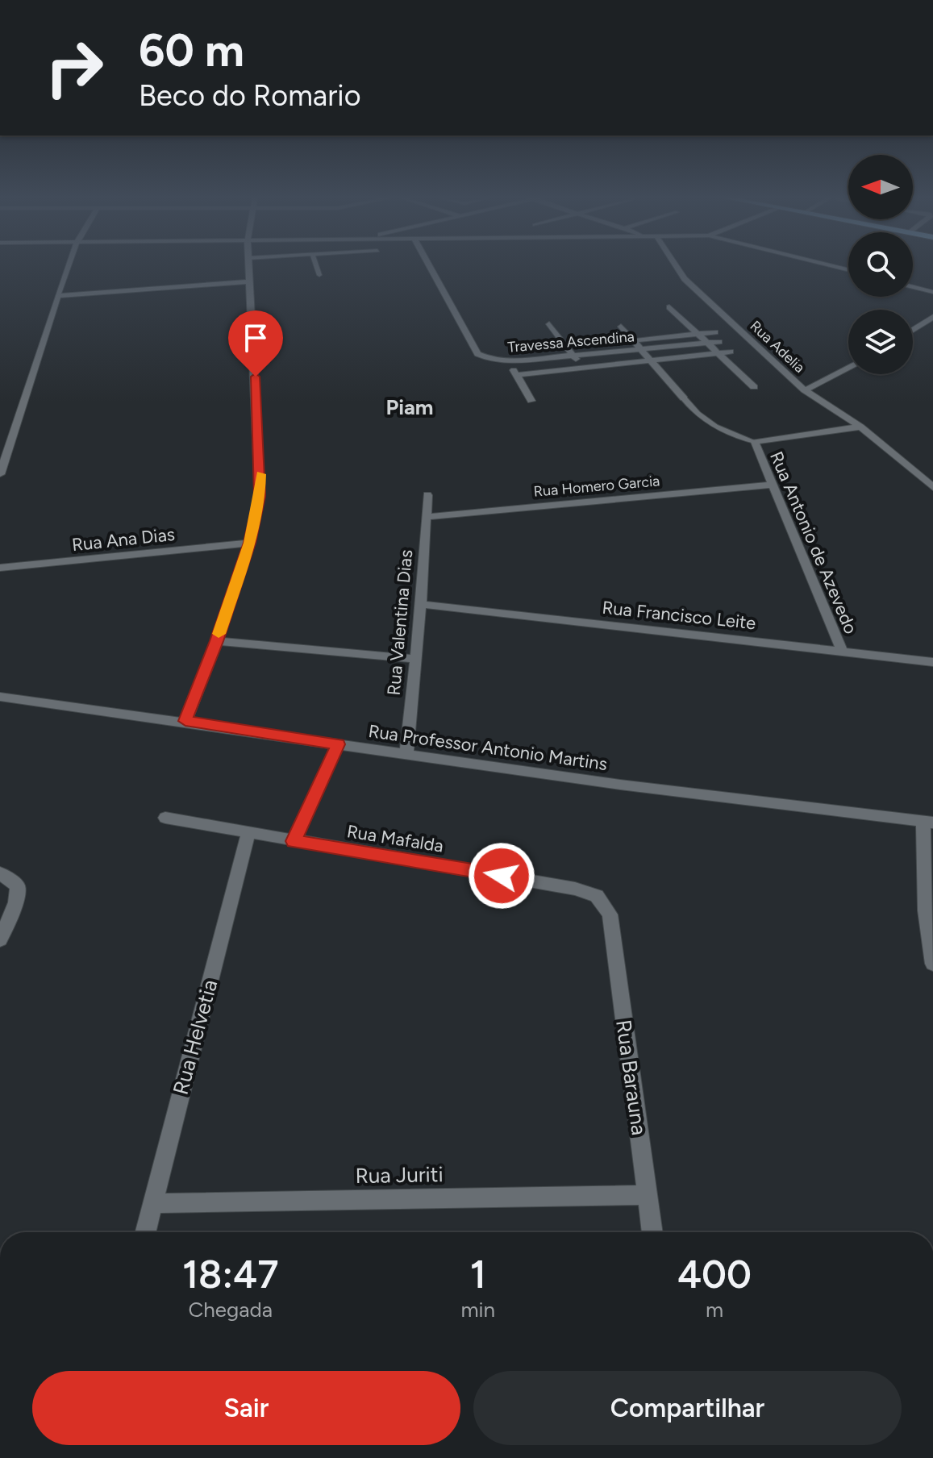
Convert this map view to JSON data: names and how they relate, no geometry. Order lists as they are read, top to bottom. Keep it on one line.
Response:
{"streets":{"street":["Travessa Ascendina","Rua Adelia","Rua Homero Garcia","Rua Ana Dias","Rua Antonio de Azevedo","Rua Francisco Leite","Rua Valentina Dias","Rua Professor Antonio Martins","Rua Mafalda","Rua Helvetia","Rua Barauna","Rua Juriti"]},"crossings":[["Rua Homero Garcia","Rua Antonio de Azevedo"],["Rua Homero Garcia","Rua Valentina Dias"],["Rua Antonio de Azevedo","Rua Francisco Leite"],["Rua Francisco Leite","Rua Valentina Dias"],["Rua Valentina Dias","Rua Professor Antonio Martins"],["Rua Mafalda","Rua Helvetia"],["Rua Mafalda","Rua Barauna"],["Rua Helvetia","Rua Juriti"],["Rua Barauna","Rua Juriti"]],"districts":["Piam"],"north":"left","page":{"turn":["60 m","Beco do Romario"],"eta":["18:47","Chegada","1","min","400","m"],"buttons":["Sair","Compartilhar"]}}
